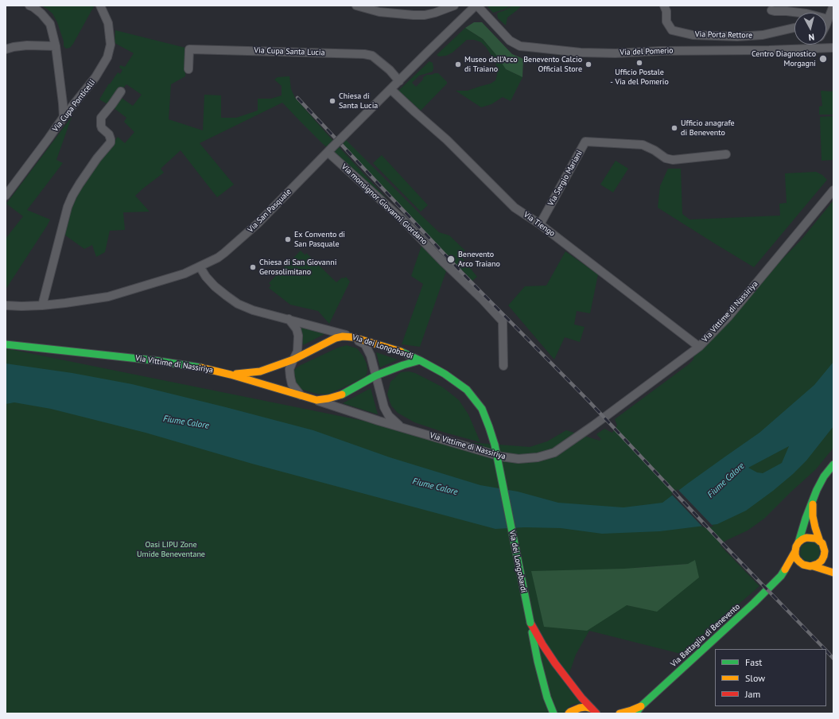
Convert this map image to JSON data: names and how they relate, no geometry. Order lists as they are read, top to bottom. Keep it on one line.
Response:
{"streets":{"main road":["Via Vittime di Nassiriya","Via dei Longobardi","Via Battaglia di Benevento"],"street":["Via Porta Rettore","Via Cupa Santa Lucia","Via del Pomerio","Via Cupa Ponticelli","Via Sergio Mariani","Via monsignor Giovanni Giordano","Via San Pasquale","Via Tiengo"]},"crossings":[["Via Cupa Santa Lucia","Via San Pasquale"],["Via del Pomerio","Via San Pasquale"],["Via Sergio Mariani","Via Tiengo"],["Via monsignor Giovanni Giordano","Via San Pasquale"],["Via San Pasquale","Via Tiengo"],["Via San Pasquale","Via dei Longobardi"],["Via Tiengo","Via Vittime di Nassiriya"],["Via Vittime di Nassiriya","Via dei Longobardi"]],"water":["Fiume Calore"],"parks":["Oasi LIPU Zone Umide Beneventane"],"places":["Centro Diagnostico Morgagni","Ufficio Postale - Via del Pomerio","Museo dell'Arco di Traiano","Benevento Calcio Official Store","Chiesa di Santa Lucia","Ufficio anagrafe di Benevento","Ex Convento di San Pasquale","Benevento Arco Traiano","Chiesa di San Giovanni Gerosolimitano"],"legend":["Fast","Slow","Jam"],"north":"bottom"}
